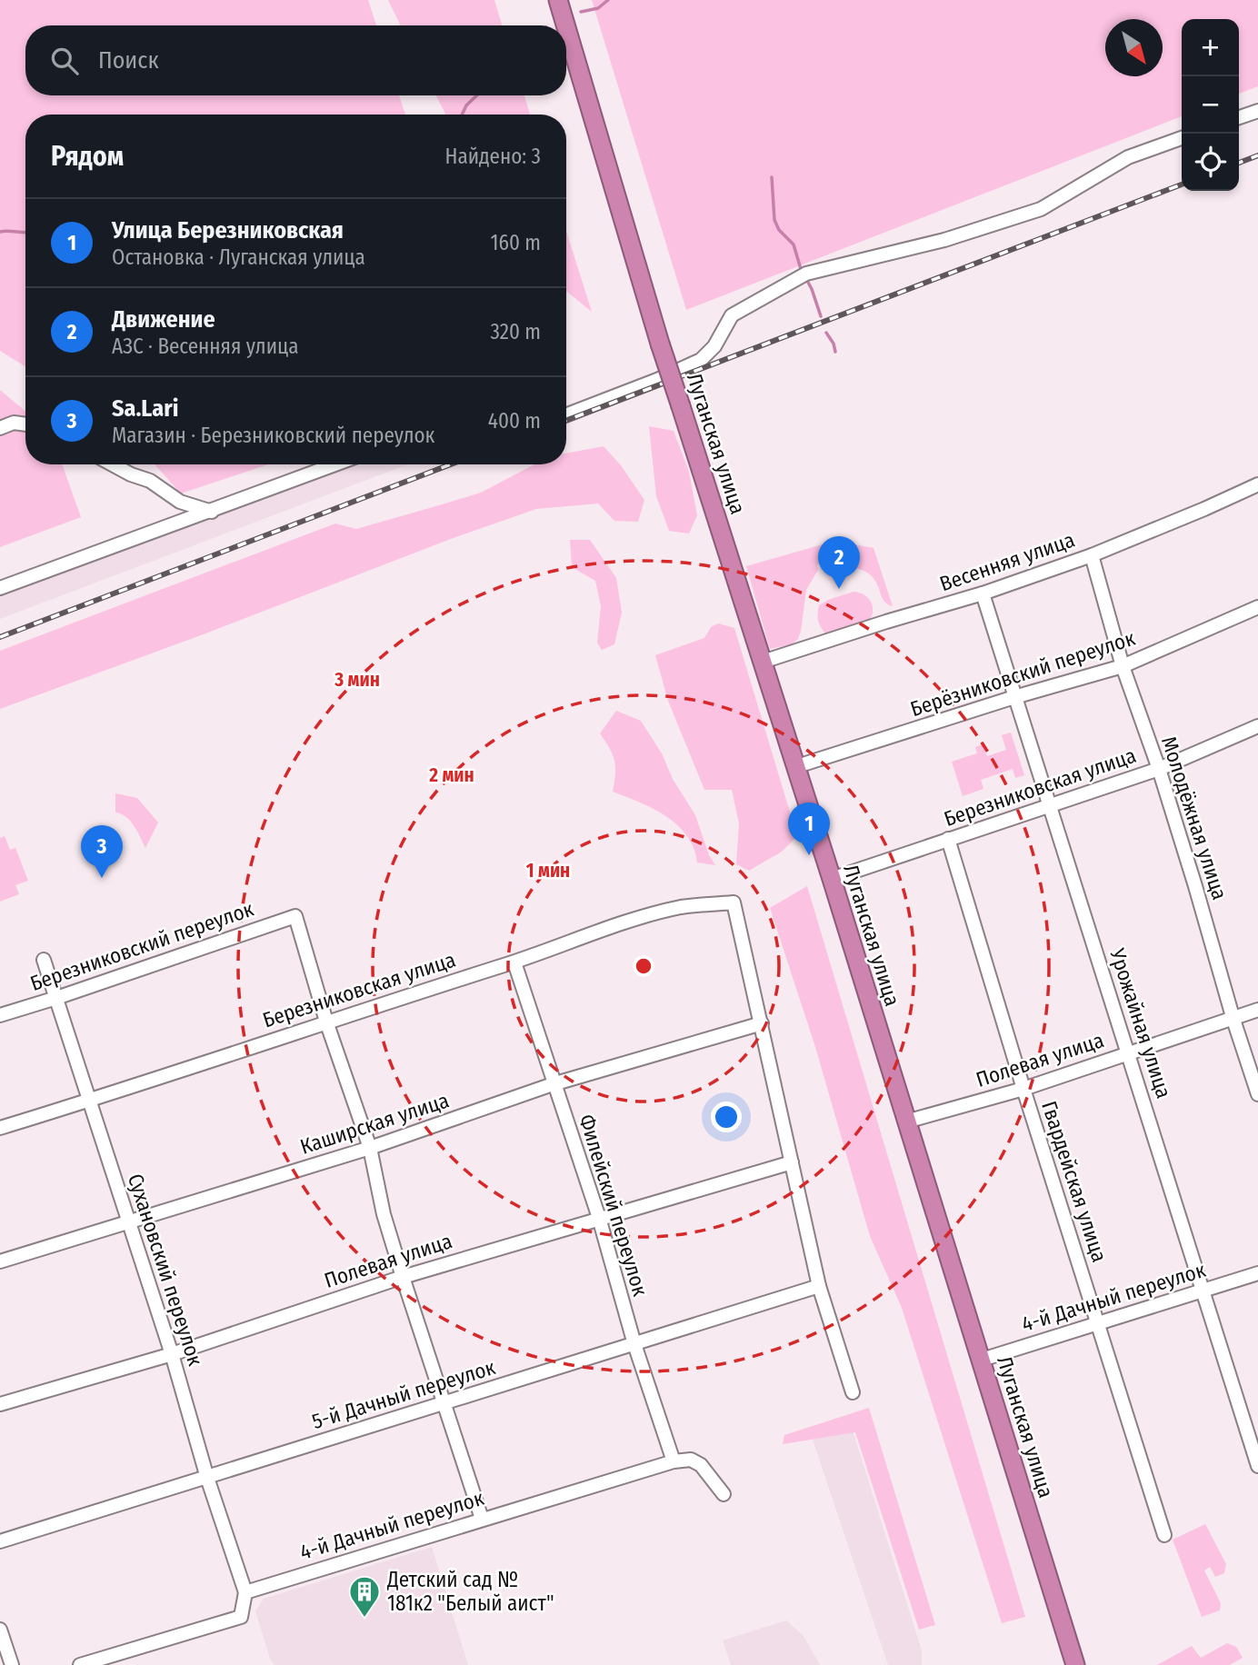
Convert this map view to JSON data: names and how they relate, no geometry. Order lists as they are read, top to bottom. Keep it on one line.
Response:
{"streets":{"highway":["Луганская улица"],"street":["Весенняя улица","Берёзниковский переулок","Березниковская улица","Молодёжная улица","Березниковский переулок","Урожайная улица","Полевая улица","Каширская улица","Гвардейская улица","Филейский переулок","Сухановский переулок","4-й Дачный переулок","5-й Дачный переулок"]},"crossings":[["Луганская улица","Весенняя улица"],["Луганская улица","Берёзниковский переулок"],["Луганская улица","Березниковская улица"],["Луганская улица","Полевая улица"],["Луганская улица","4-й Дачный переулок"],["Весенняя улица","Молодёжная улица"],["Весенняя улица","Урожайная улица"],["Берёзниковский переулок","Молодёжная улица"],["Берёзниковский переулок","Урожайная улица"],["Березниковская улица","Молодёжная улица"],["Березниковская улица","Березниковский переулок"],["Березниковская улица","Урожайная улица"],["Березниковская улица","Каширская улица"],["Березниковская улица","Гвардейская улица"],["Березниковская улица","Филейский переулок"],["Березниковская улица","Сухановский переулок"],["Молодёжная улица","Полевая улица"],["Березниковский переулок","Сухановский переулок"],["Урожайная улица","Полевая улица"],["Урожайная улица","4-й Дачный переулок"],["Полевая улица","Гвардейская улица"],["Полевая улица","Филейский переулок"],["Полевая улица","Сухановский переулок"],["Каширская улица","Филейский переулок"],["Каширская улица","Сухановский переулок"],["Гвардейская улица","4-й Дачный переулок"],["Филейский переулок","4-й Дачный переулок"],["Филейский переулок","5-й Дачный переулок"],["Сухановский переулок","4-й Дачный переулок"],["Сухановский переулок","5-й Дачный переулок"]],"places":{"building":["Детский сад № 181к2 \"Белый аист\""]},"north":"bottom right","page":{"map_buttons":["+","−"],"search":"Поиск","heading":["Рядом","Найдено: 3"],"list":[{"mark":"1","name":"Улица Березниковская","note":"Остановка · Луганская улица","value":"160 m"},{"mark":"2","name":"Движение","note":"АЗС · Весенняя улица","value":"320 m"},{"mark":"3","name":"Sa.Lari","note":"Магазин · Березниковский переулок","value":"400 m"}],"pins":["2","1","3"]},"rings":["3 мин","2 мин","1 мин"]}
